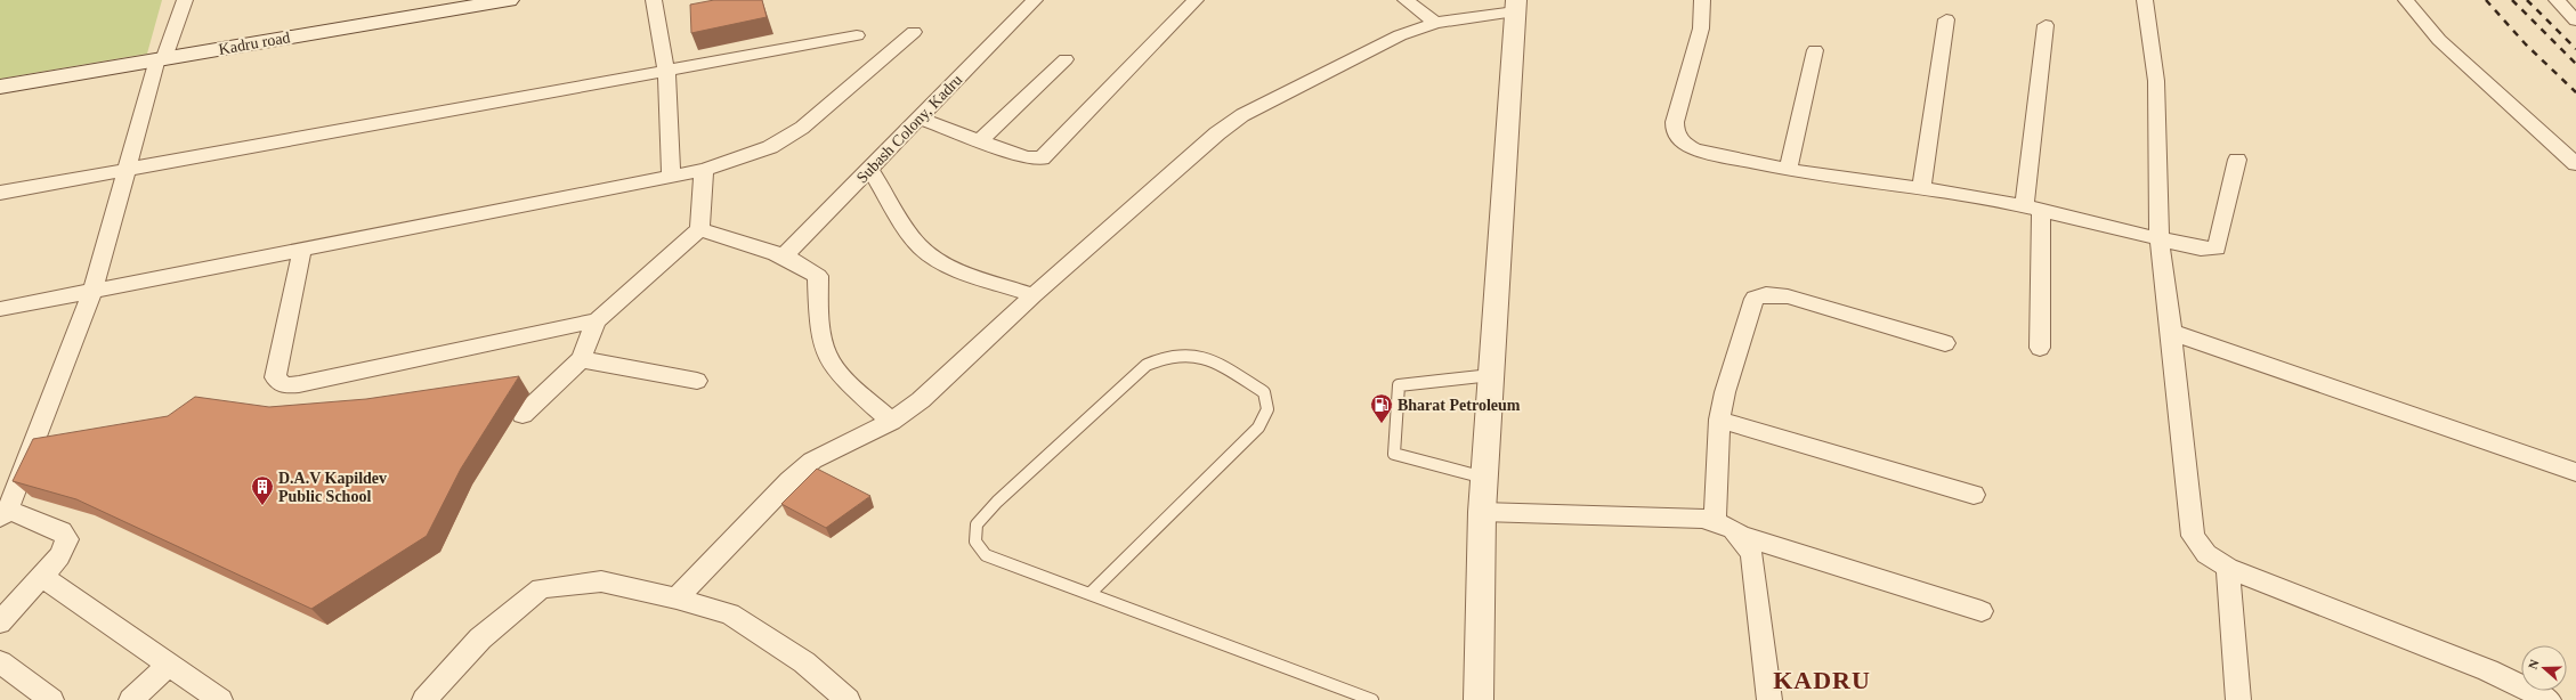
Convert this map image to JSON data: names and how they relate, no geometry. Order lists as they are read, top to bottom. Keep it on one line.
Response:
{"streets":{"street":["Kadru road","Subash Colony, Kadru"]},"districts":["KADRU"],"places":{"fuel station":["Bharat Petroleum"],"building":["D.A.V Kapildev Public School"]},"north":"left"}
